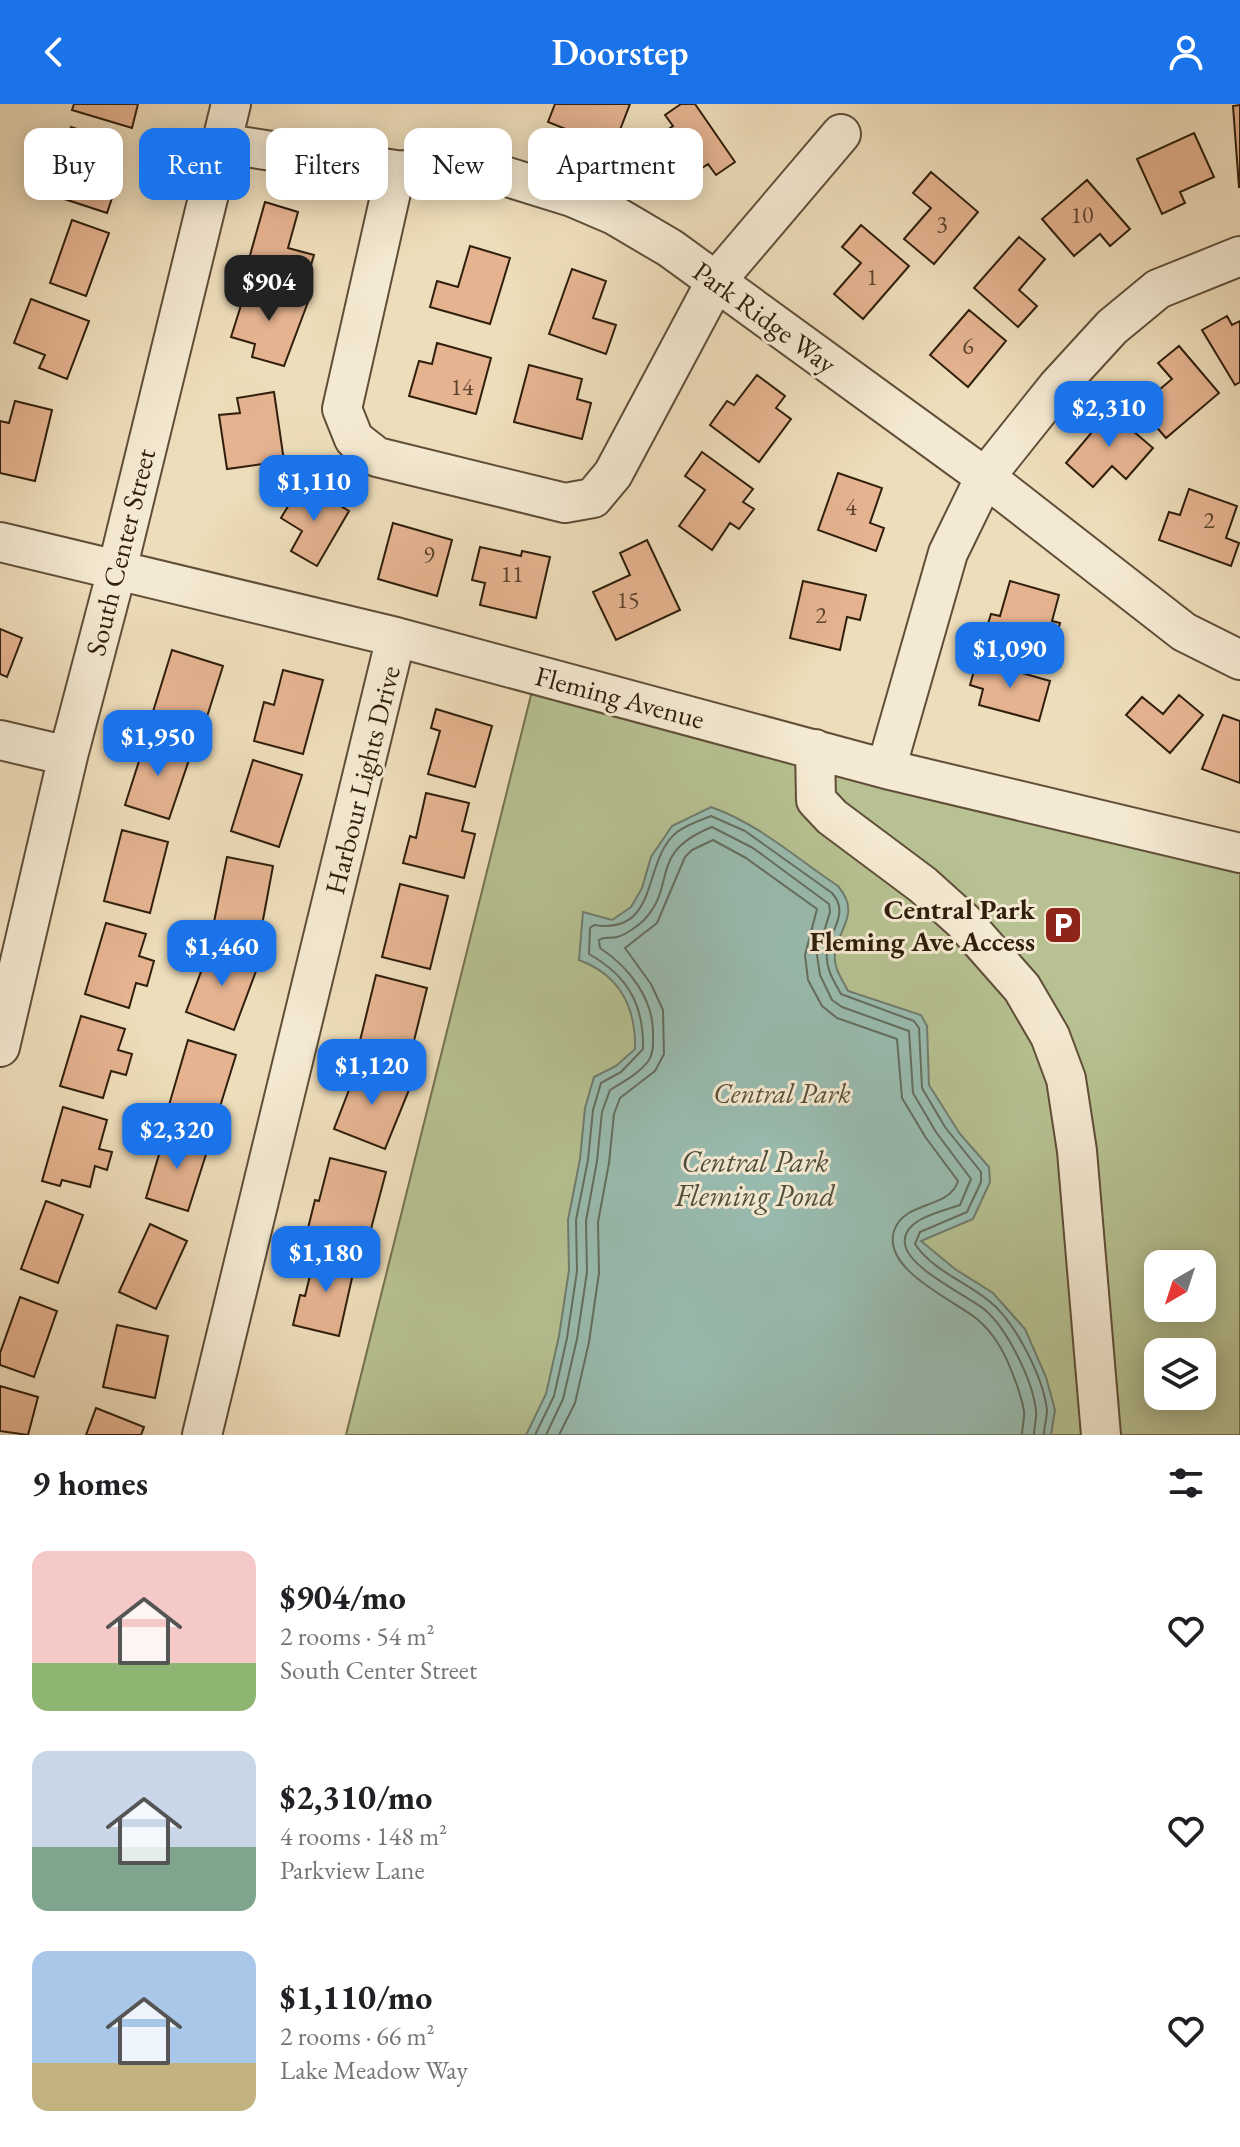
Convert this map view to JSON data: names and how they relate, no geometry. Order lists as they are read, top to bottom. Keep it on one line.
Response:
{"streets":{"street":["Park Ridge Way","South Center Street","Fleming Avenue","Harbour Lights Drive"]},"crossings":[["South Center Street","Fleming Avenue"],["Fleming Avenue","Harbour Lights Drive"]],"water":["Central Park Fleming Pond"],"parks":["Central Park"],"places":{"parking":["Central Park Fleming Ave Access"]},"house_numbers":["10","3","1","6","14","4","2","9","11","15","2"],"north":"bottom left","page":{"header":"Doorstep","chip":["Buy","Rent","Filters","New","Apartment"],"price":["$904","$2,310","$1,110","$1,090","$1,950","$1,460","$1,120","$2,320","$1,180"],"heading":"9 homes","list":[{"name":"$904/mo","note":"2 rooms · 54 m² · South Center Street"},{"name":"$2,310/mo","note":"4 rooms · 148 m² · Parkview Lane"},{"name":"$1,110/mo","note":"2 rooms · 66 m² · Lake Meadow Way"}]}}
